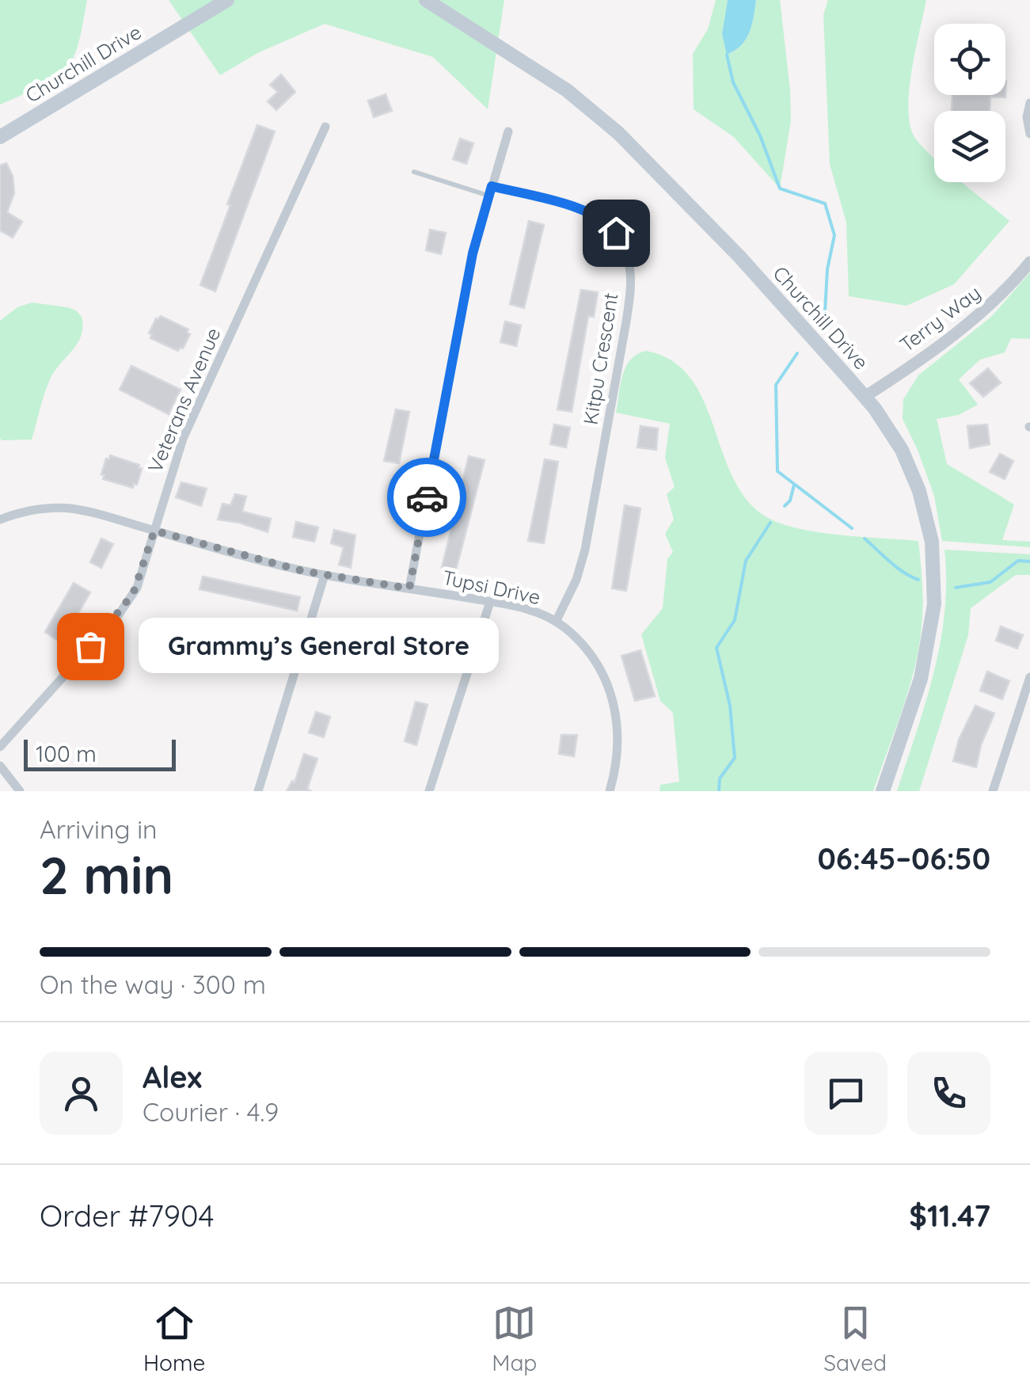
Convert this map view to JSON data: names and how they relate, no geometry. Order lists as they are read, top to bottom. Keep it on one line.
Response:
{"streets":{"main road":["Churchill Drive"],"street":["Terry Way","Kitpu Crescent","Veterans Avenue","Tupsi Drive"]},"crossings":[["Churchill Drive","Terry Way"],["Kitpu Crescent","Tupsi Drive"],["Veterans Avenue","Tupsi Drive"]],"places":["Grammy’s General Store"],"scale_bar":"100 m","page":{"bubble":"Grammy’s General Store","scale":"100 m","heading":["2 min","Arriving in","06:45–06:50"],"panel":["Alex","Courier · 4.9","Order #7904","$11.47"],"bar":"On the way · 300 m","tabs":["Home","Map","Saved"]}}
